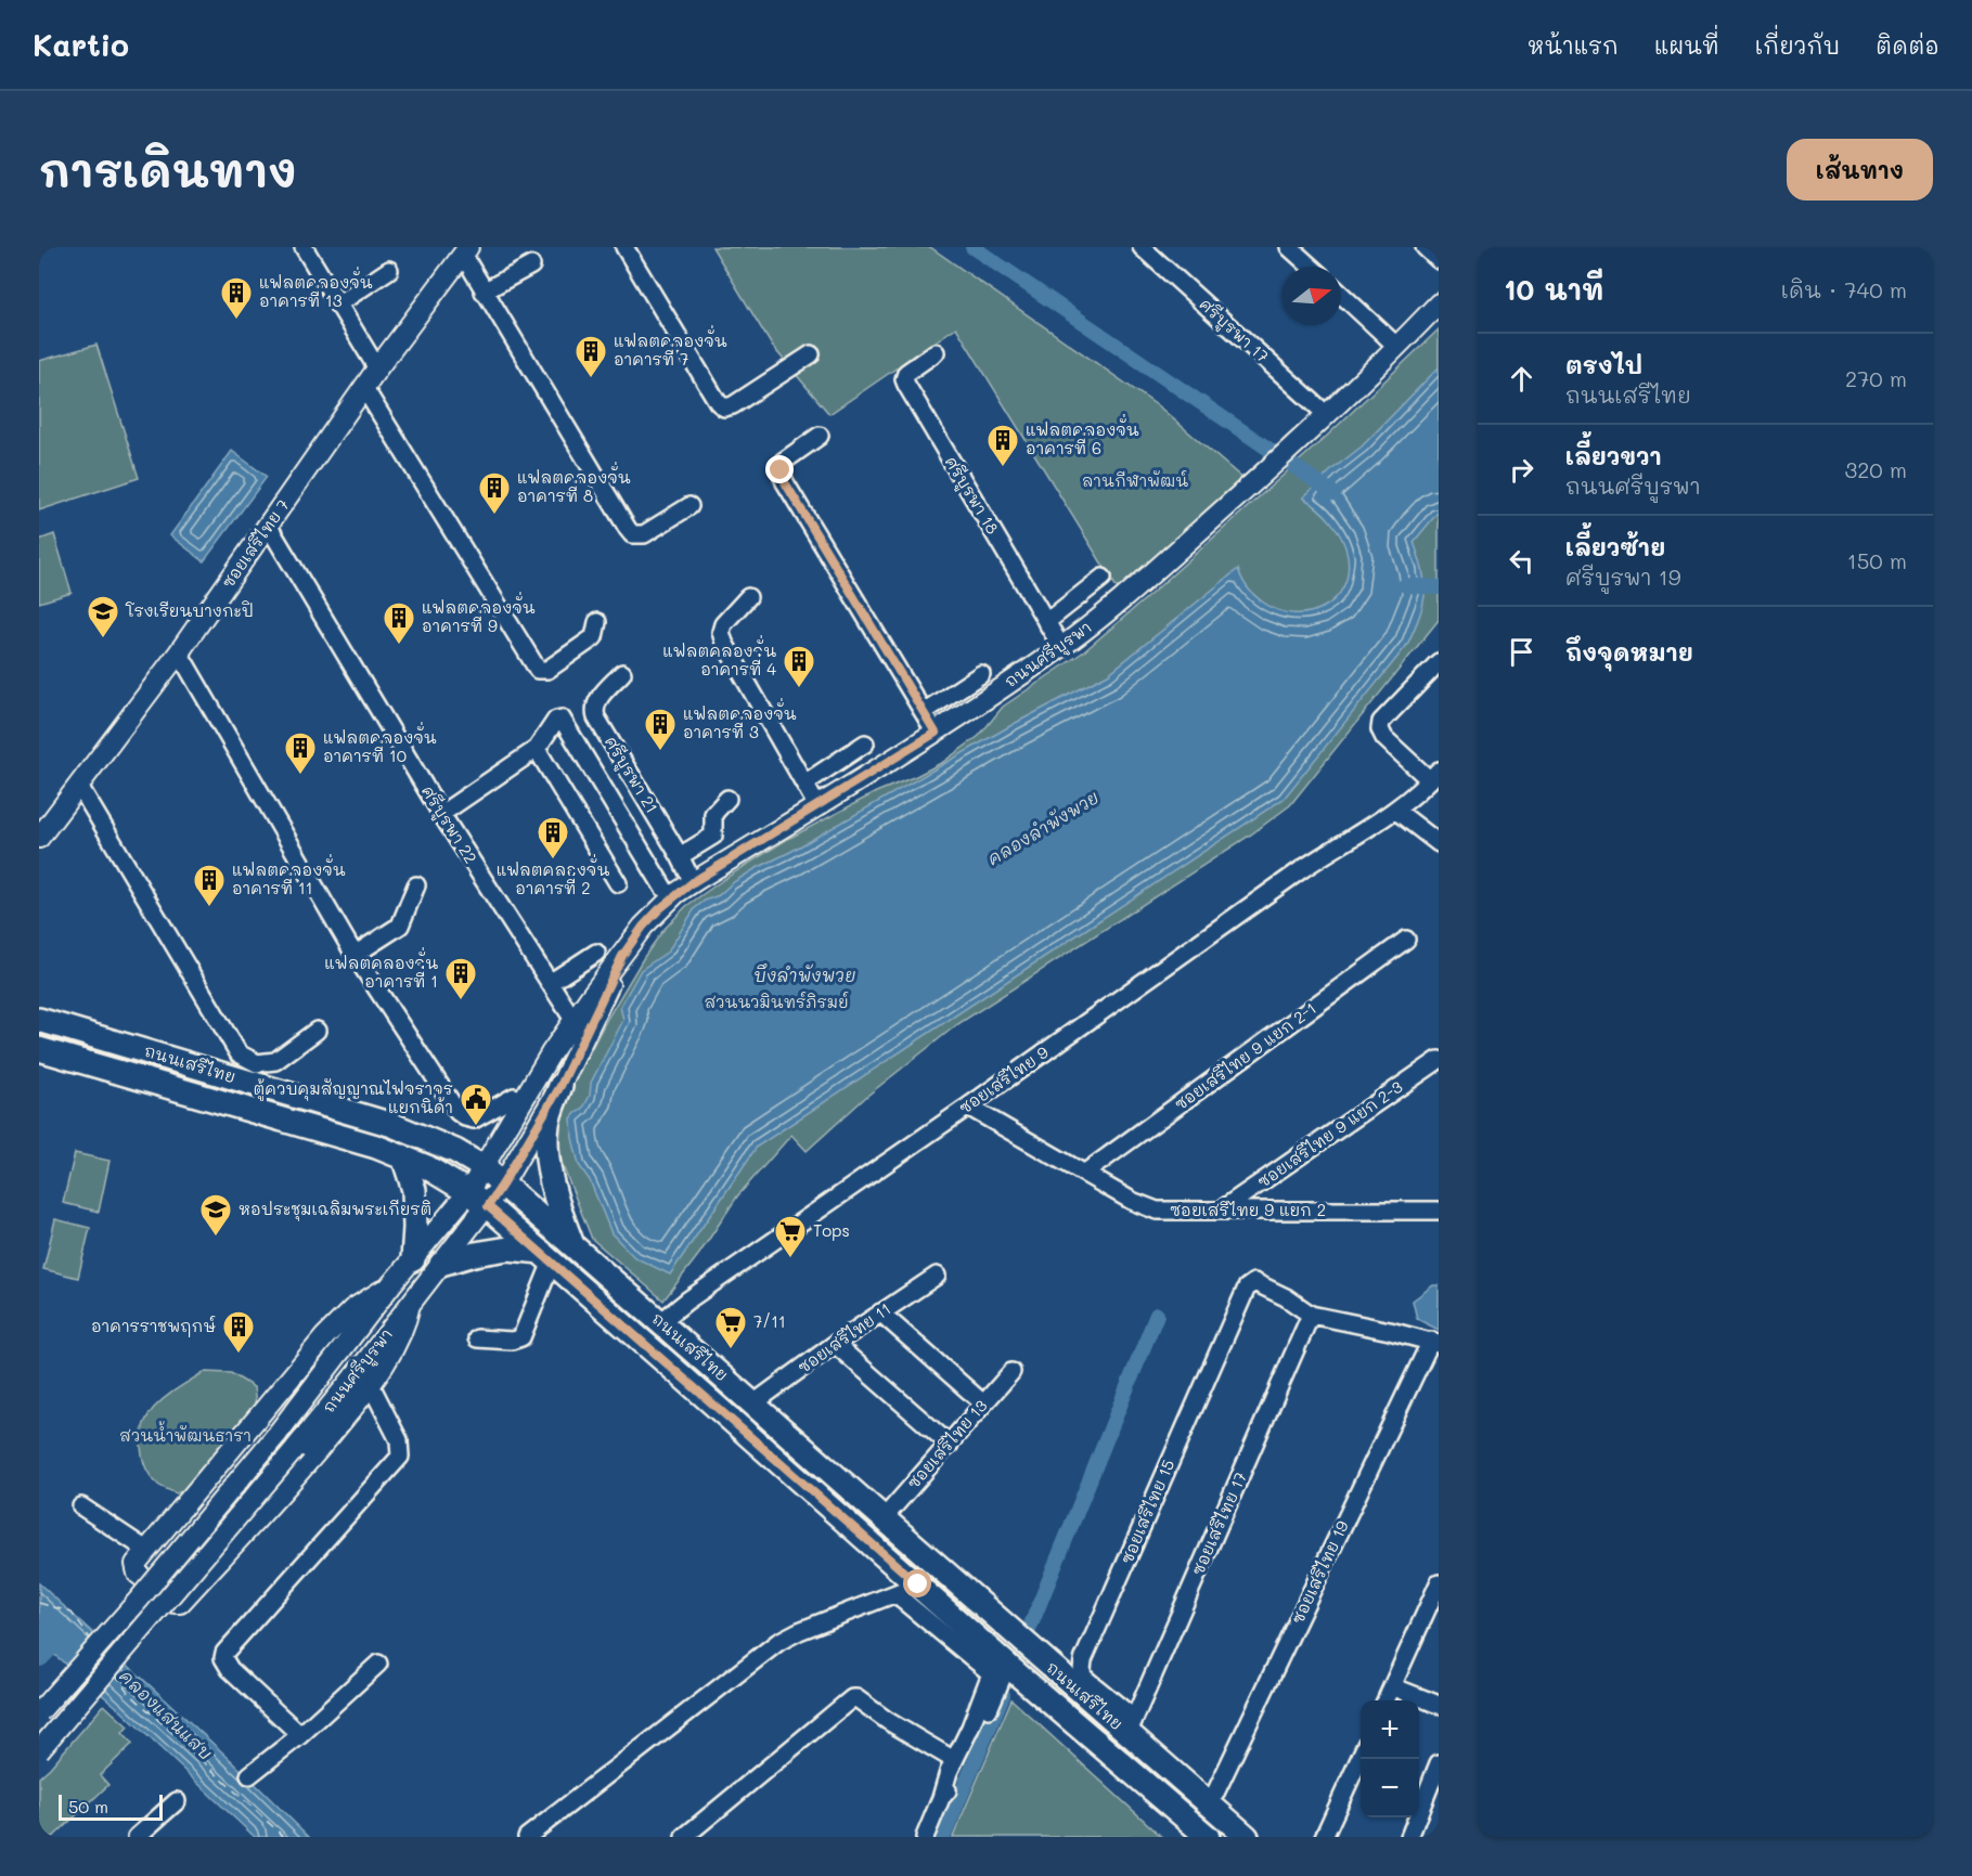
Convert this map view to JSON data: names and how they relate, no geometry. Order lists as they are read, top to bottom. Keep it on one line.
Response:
{"streets":{"main road":["ถนนเสรีไทย"],"street":["ศรีบูรพา 17","ศรีบูรพา 18","ซอยเสรีไทย 7","ถนนศรีบูรพา","ศรีบูรพา 21","ศรีบูรพา 22","ซอยเสรีไทย 9 แยก 2-1","ซอยเสรีไทย 9","ซอยเสรีไทย 9 แยก 2-3","ซอยเสรีไทย 9 แยก 2","ซอยเสรีไทย 11","ซอยเสรีไทย 13","ซอยเสรีไทย 15","ซอยเสรีไทย 17","ซอยเสรีไทย 19"]},"crossings":[["ศรีบูรพา 17","ถนนศรีบูรพา"],["ศรีบูรพา 18","ถนนศรีบูรพา"],["ซอยเสรีไทย 7","ศรีบูรพา 22"],["ถนนศรีบูรพา","ศรีบูรพา 21"],["ถนนศรีบูรพา","ศรีบูรพา 22"],["ถนนศรีบูรพา","ถนนเสรีไทย"],["ซอยเสรีไทย 9 แยก 2-1","ซอยเสรีไทย 9 แยก 2"],["ถนนเสรีไทย","ซอยเสรีไทย 9"],["ถนนเสรีไทย","ซอยเสรีไทย 11"],["ถนนเสรีไทย","ซอยเสรีไทย 13"],["ถนนเสรีไทย","ซอยเสรีไทย 15"],["ถนนเสรีไทย","ซอยเสรีไทย 17"],["ถนนเสรีไทย","ซอยเสรีไทย 19"],["ซอยเสรีไทย 9","ซอยเสรีไทย 9 แยก 2"],["ซอยเสรีไทย 9 แยก 2-3","ซอยเสรีไทย 9 แยก 2"],["ซอยเสรีไทย 15","ซอยเสรีไทย 17"]],"water":["คลองลำพังพวย","บึงลำพังพวย","คลองแสนแสบ"],"parks":["ลานกีฬาพัฒน์","สวนนวมินทร์ภิรมย์","สวนน้ำพัฒนธารา"],"places":{"building":["แฟลตคลองจั่น อาคารที่ 13","แฟลตคลองจั่น อาคารที่ 7","แฟลตคลองจั่น อาคารที่ 6","แฟลตคลองจั่น อาคารที่ 8","แฟลตคลองจั่น อาคารที่ 9","แฟลตคลองจั่น อาคารที่ 4","แฟลตคลองจั่น อาคารที่ 3","แฟลตคลองจั่น อาคารที่ 10","แฟลตคลองจั่น อาคารที่ 2","แฟลตคลองจั่น อาคารที่ 11","แฟลตคลองจั่น อาคารที่ 1","อาคารราชพฤกษ์"],"school or university":["โรงเรียนบางกะปิ","หอประชุมเฉลิมพระเกียรติ"],"public building":["ตู้ควบคุมสัญญาณไฟจราจร แยกนิด้า"],"supermarket":["Tops","7/11"]},"scale_bar":"50 m","north":"right","page":{"header":"Kartio","nav":["หน้าแรก","แผนที่","เกี่ยวกับ","ติดต่อ"],"buttons":"เส้นทาง","title":"การเดินทาง","heading":["10 นาที","เดิน · 740 m"],"list":[["ตรงไป","ถนนเสรีไทย","270 m"],["เลี้ยวขวา","ถนนศรีบูรพา","320 m"],["เลี้ยวซ้าย","ศรีบูรพา 19","150 m"],"ถึงจุดหมาย"],"map_buttons":["+","−"],"scale":"50 m"}}
